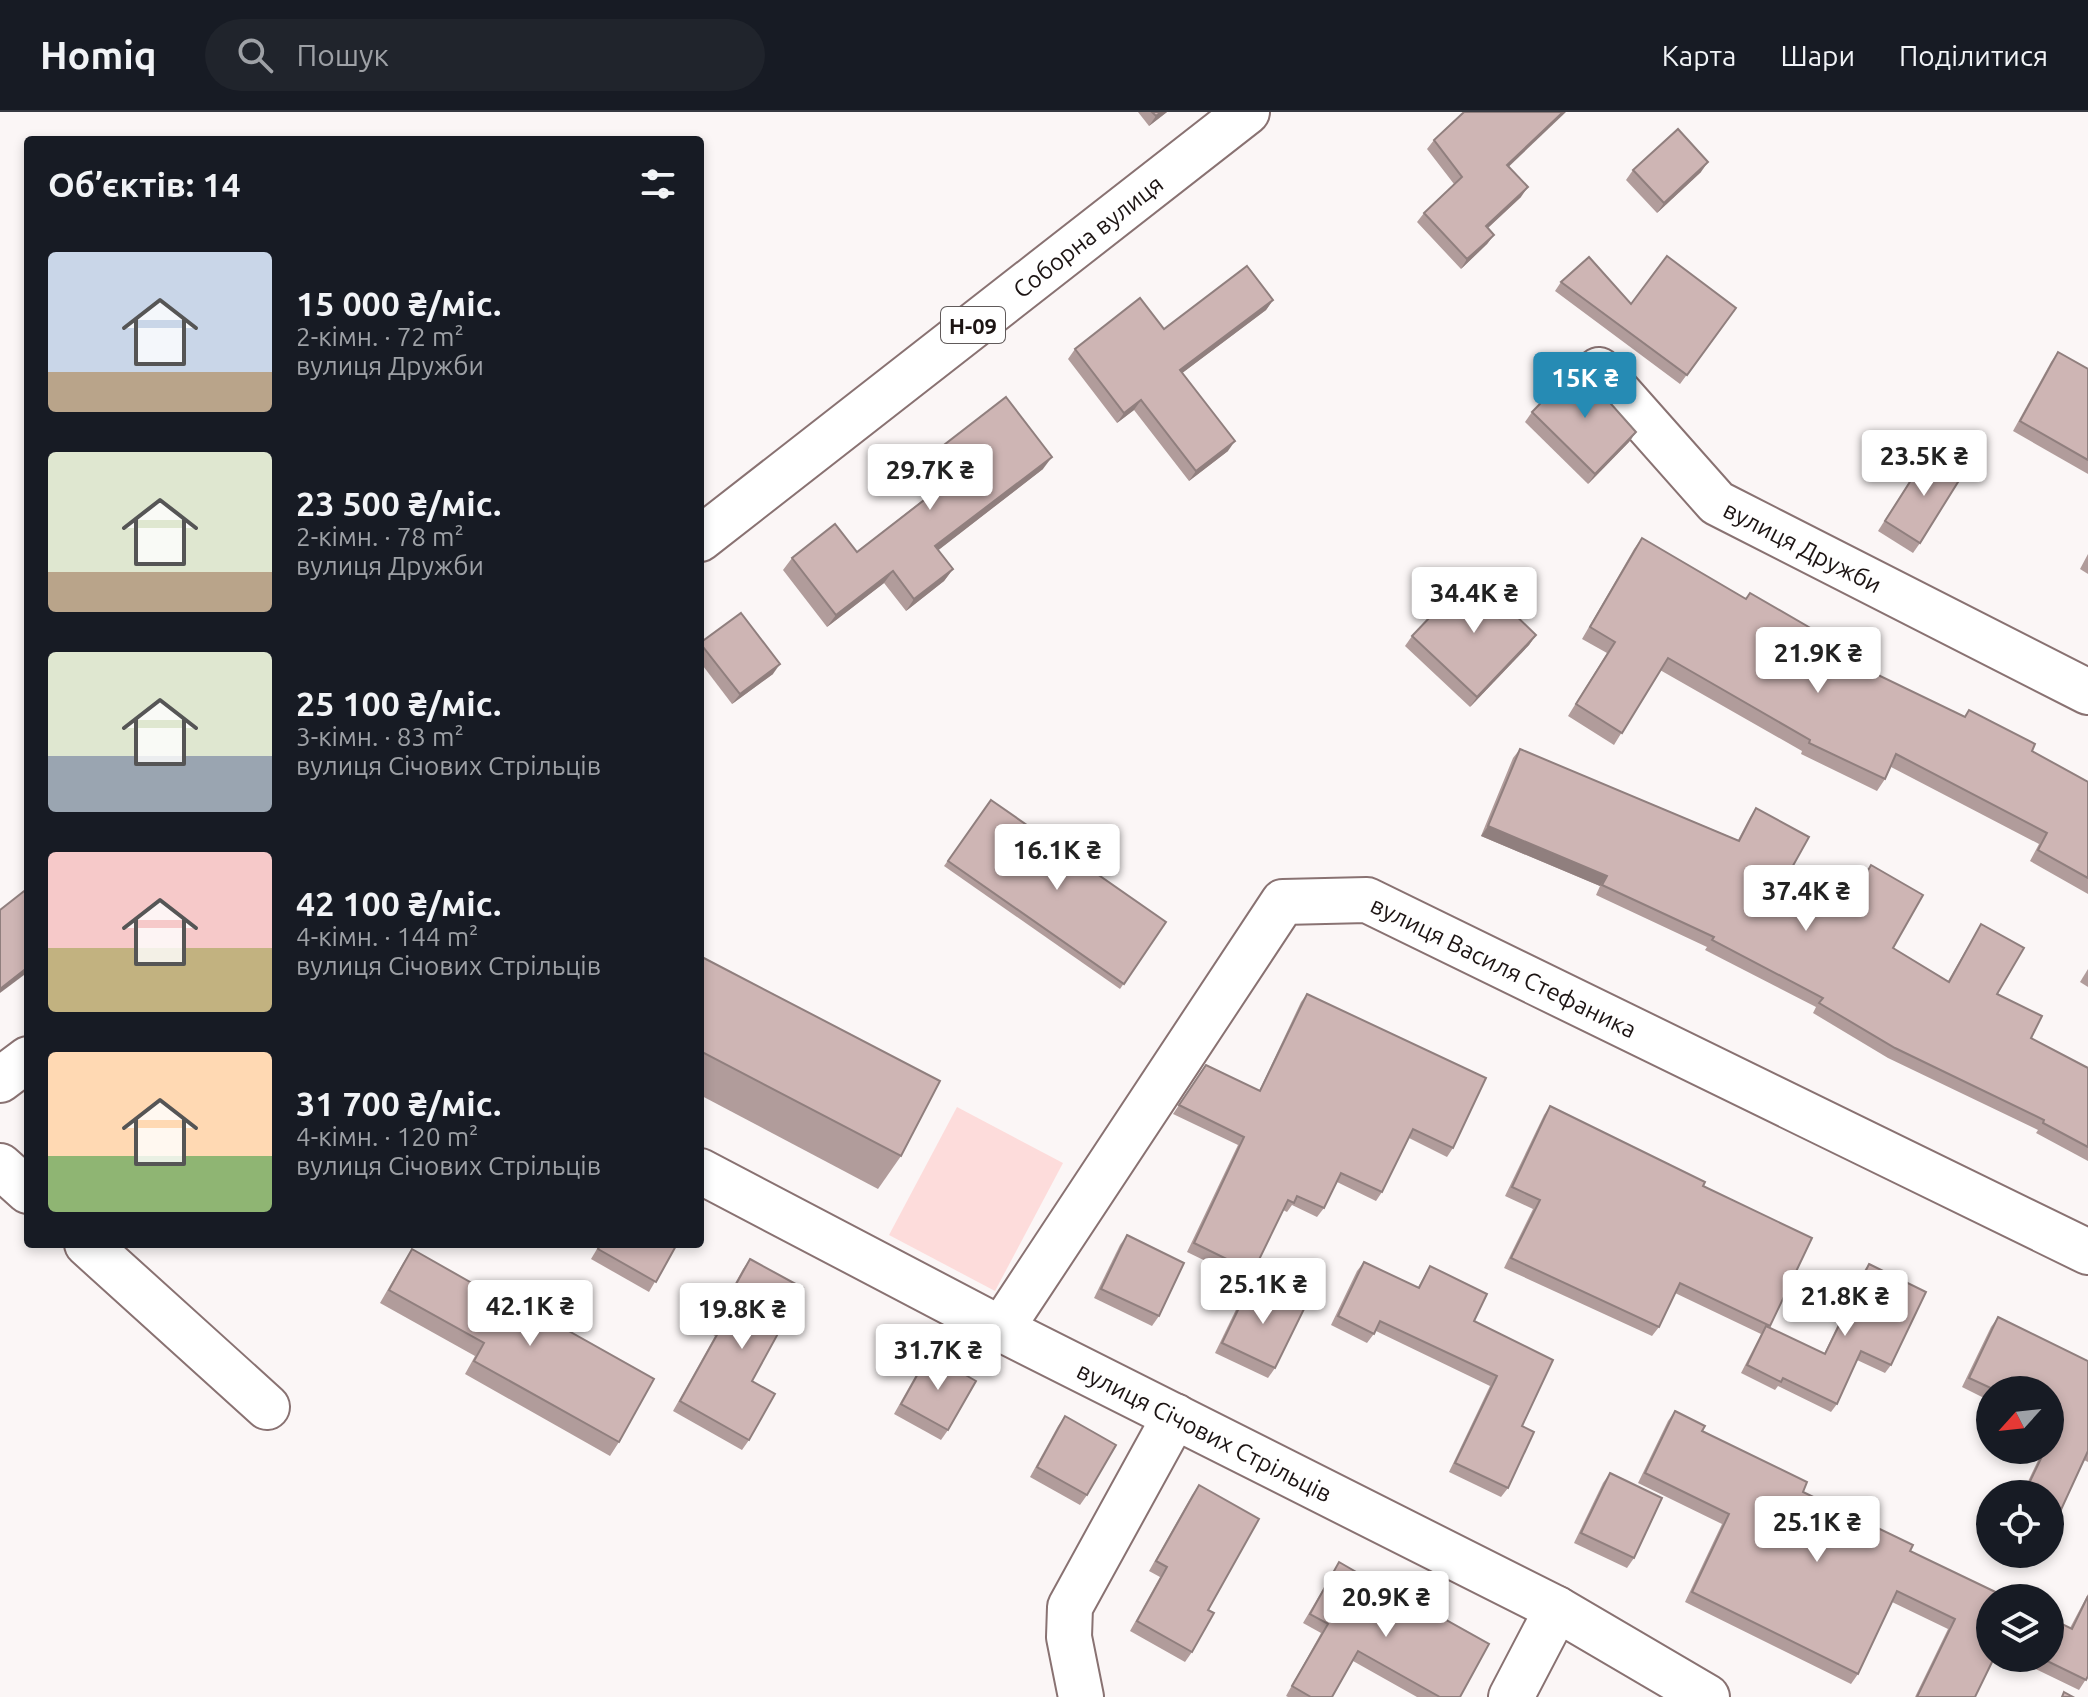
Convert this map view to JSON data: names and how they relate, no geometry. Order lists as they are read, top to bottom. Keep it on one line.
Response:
{"streets":{"street":["Соборна вулиця","Н-09","вулиця Дружби","вулиця Василя Стефаника","вулиця Січових Стрільців"]},"crossings":[["вулиця Василя Стефаника","вулиця Січових Стрільців"]],"north":"bottom left","page":{"header":"Homiq","search":"Пошук","nav":["Карта","Шари","Поділитися"],"heading":"Об’єктів: 14","list":[{"name":"15 000 ₴/міс.","note":"2-кімн. · 72 m² · вулиця Дружби"},{"name":"23 500 ₴/міс.","note":"2-кімн. · 78 m² · вулиця Дружби"},{"name":"25 100 ₴/міс.","note":"3-кімн. · 83 m² · вулиця Січових Стрільців"},{"name":"42 100 ₴/міс.","note":"4-кімн. · 144 m² · вулиця Січових Стрільців"},{"name":"31 700 ₴/міс.","note":"4-кімн. · 120 m² · вулиця Січових Стрільців"}],"price":["15K ₴","23.5K ₴","29.7K ₴","34.4K ₴","21.9K ₴","16.1K ₴","37.4K ₴","25.1K ₴","21.8K ₴","42.1K ₴","19.8K ₴","31.7K ₴","25.1K ₴","20.9K ₴"]}}
